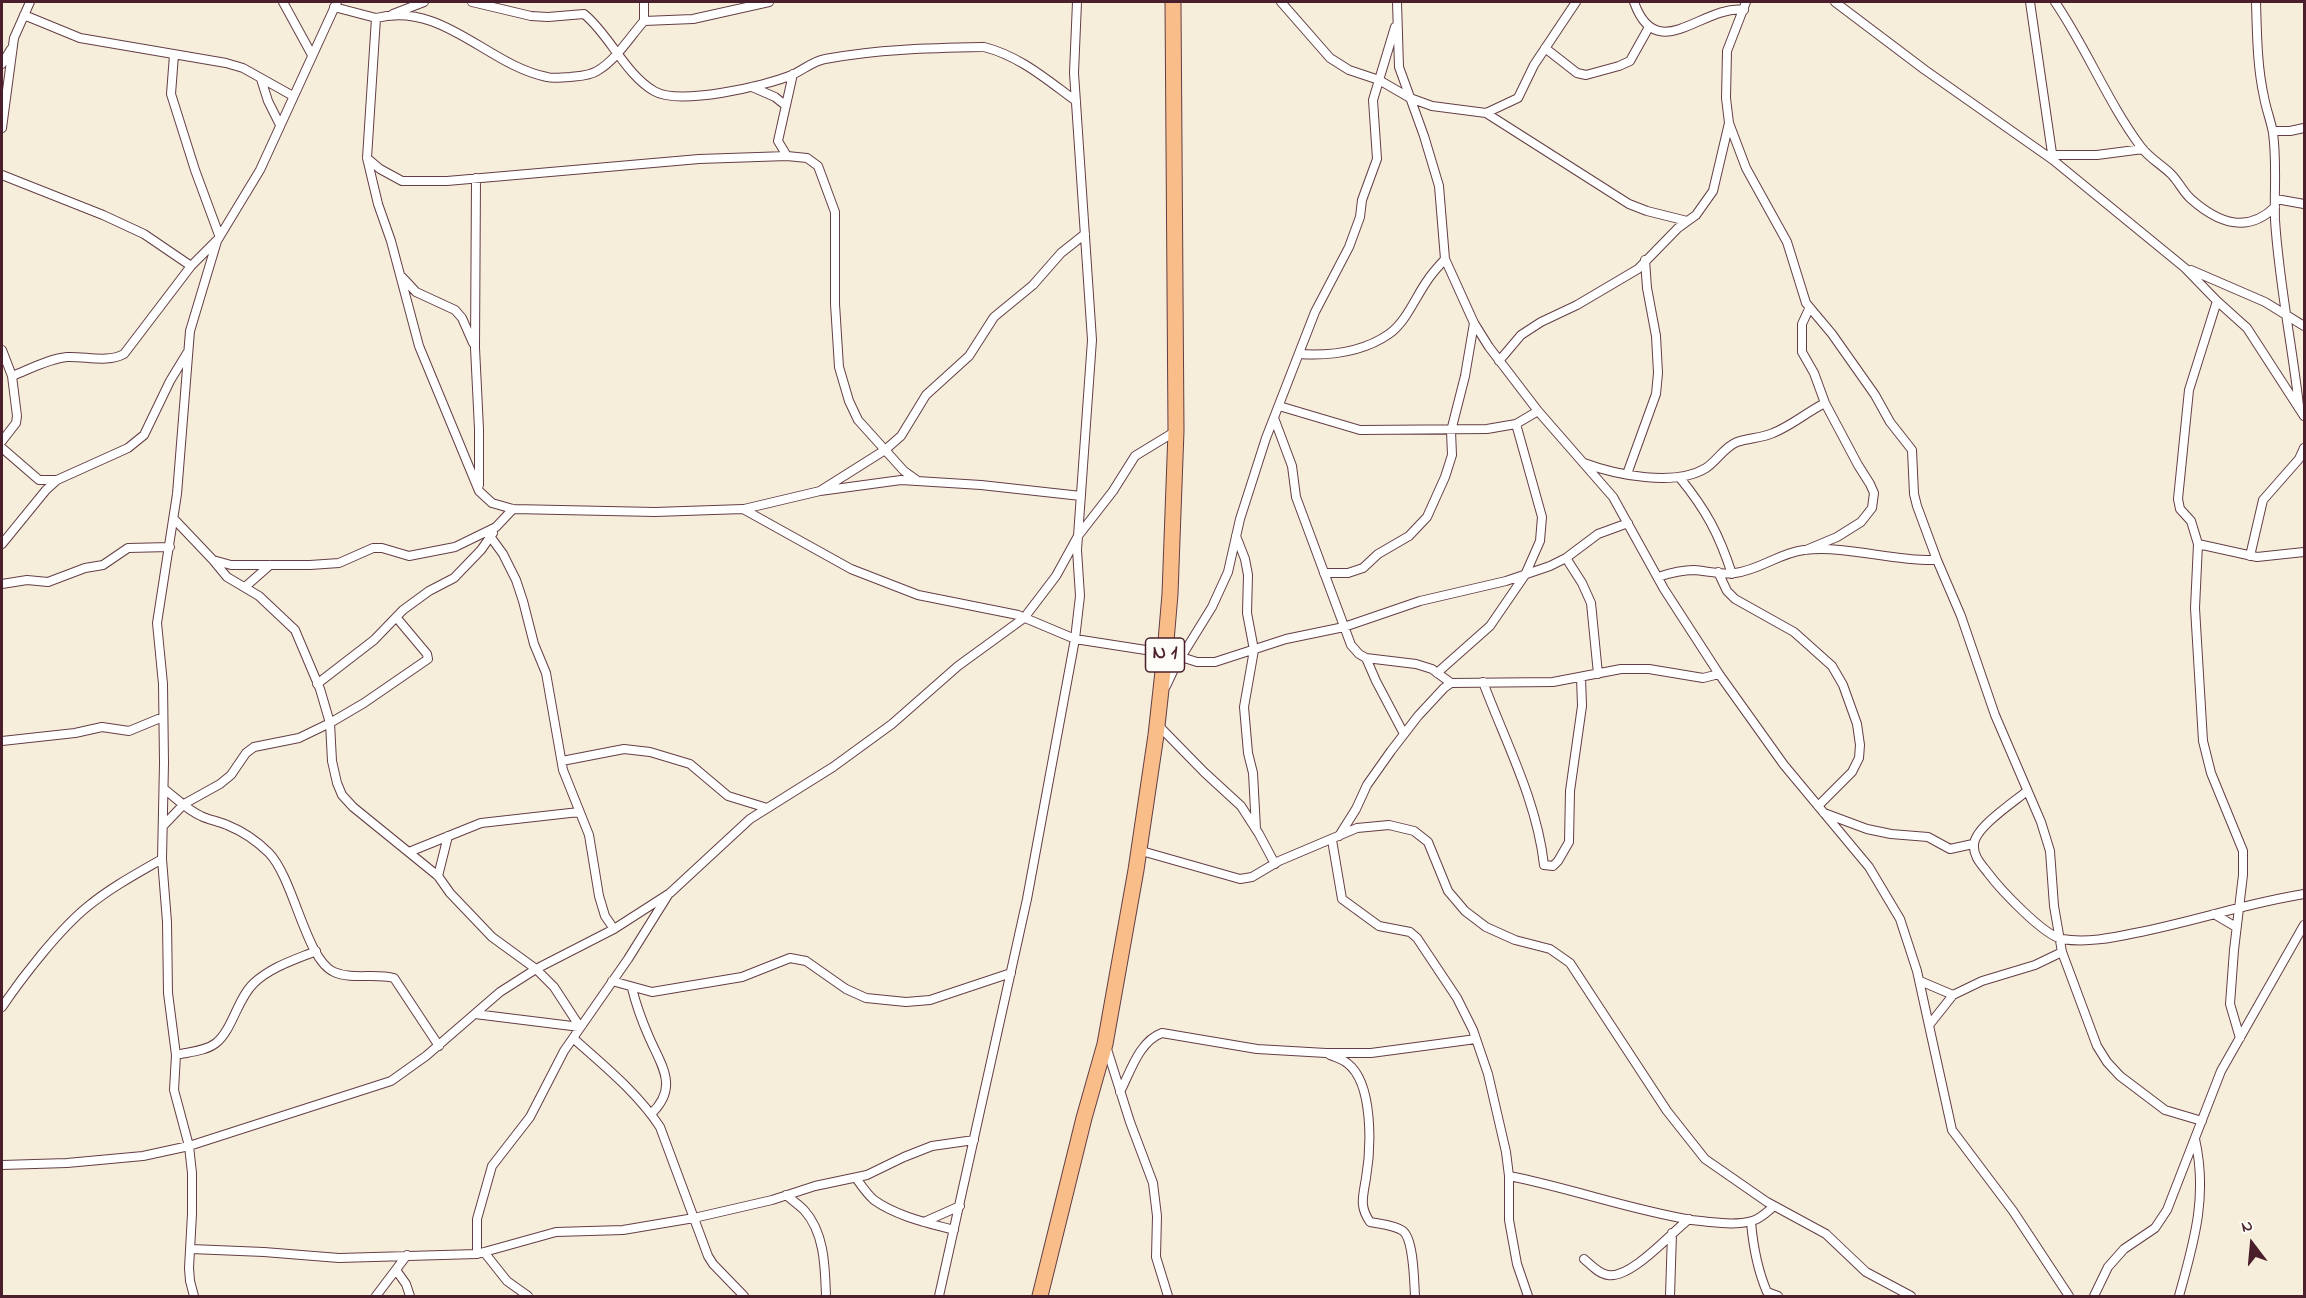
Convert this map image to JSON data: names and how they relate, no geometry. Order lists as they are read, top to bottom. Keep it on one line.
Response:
{"streets":{"highway":["N 1"]},"north":"top"}
